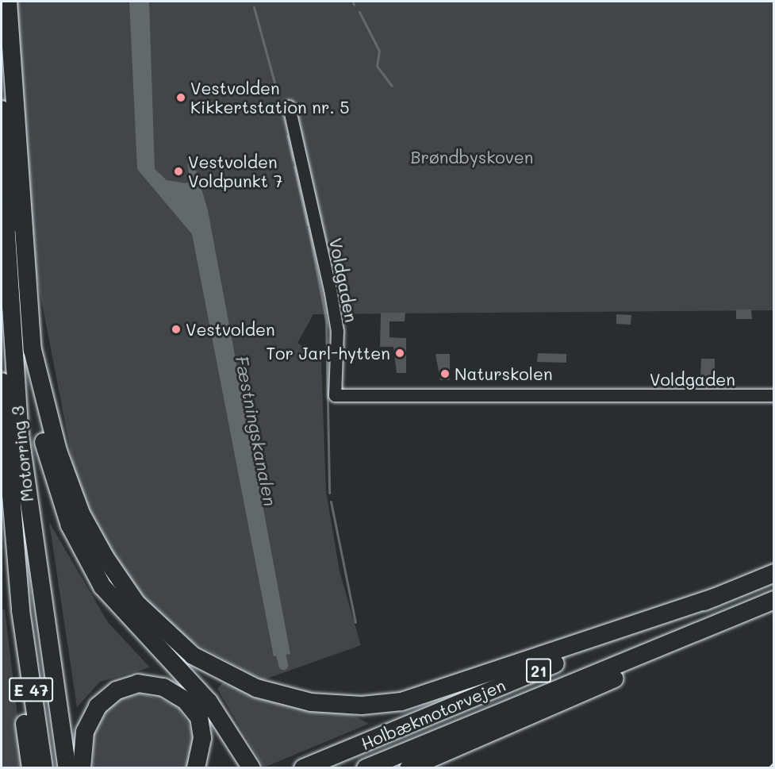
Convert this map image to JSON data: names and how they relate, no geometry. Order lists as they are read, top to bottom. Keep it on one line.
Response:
{"streets":{"highway":["Motorring 3","21","E 47","Holbækmotorvejen"],"street":["Voldgaden"]},"water":["Fæstningskanalen"],"parks":["Brøndbyskoven"],"places":["Vestvolden Kikkertstation nr. 5","Vestvolden Voldpunkt 7","Vestvolden","Tor Jarl-hytten","Naturskolen"]}
